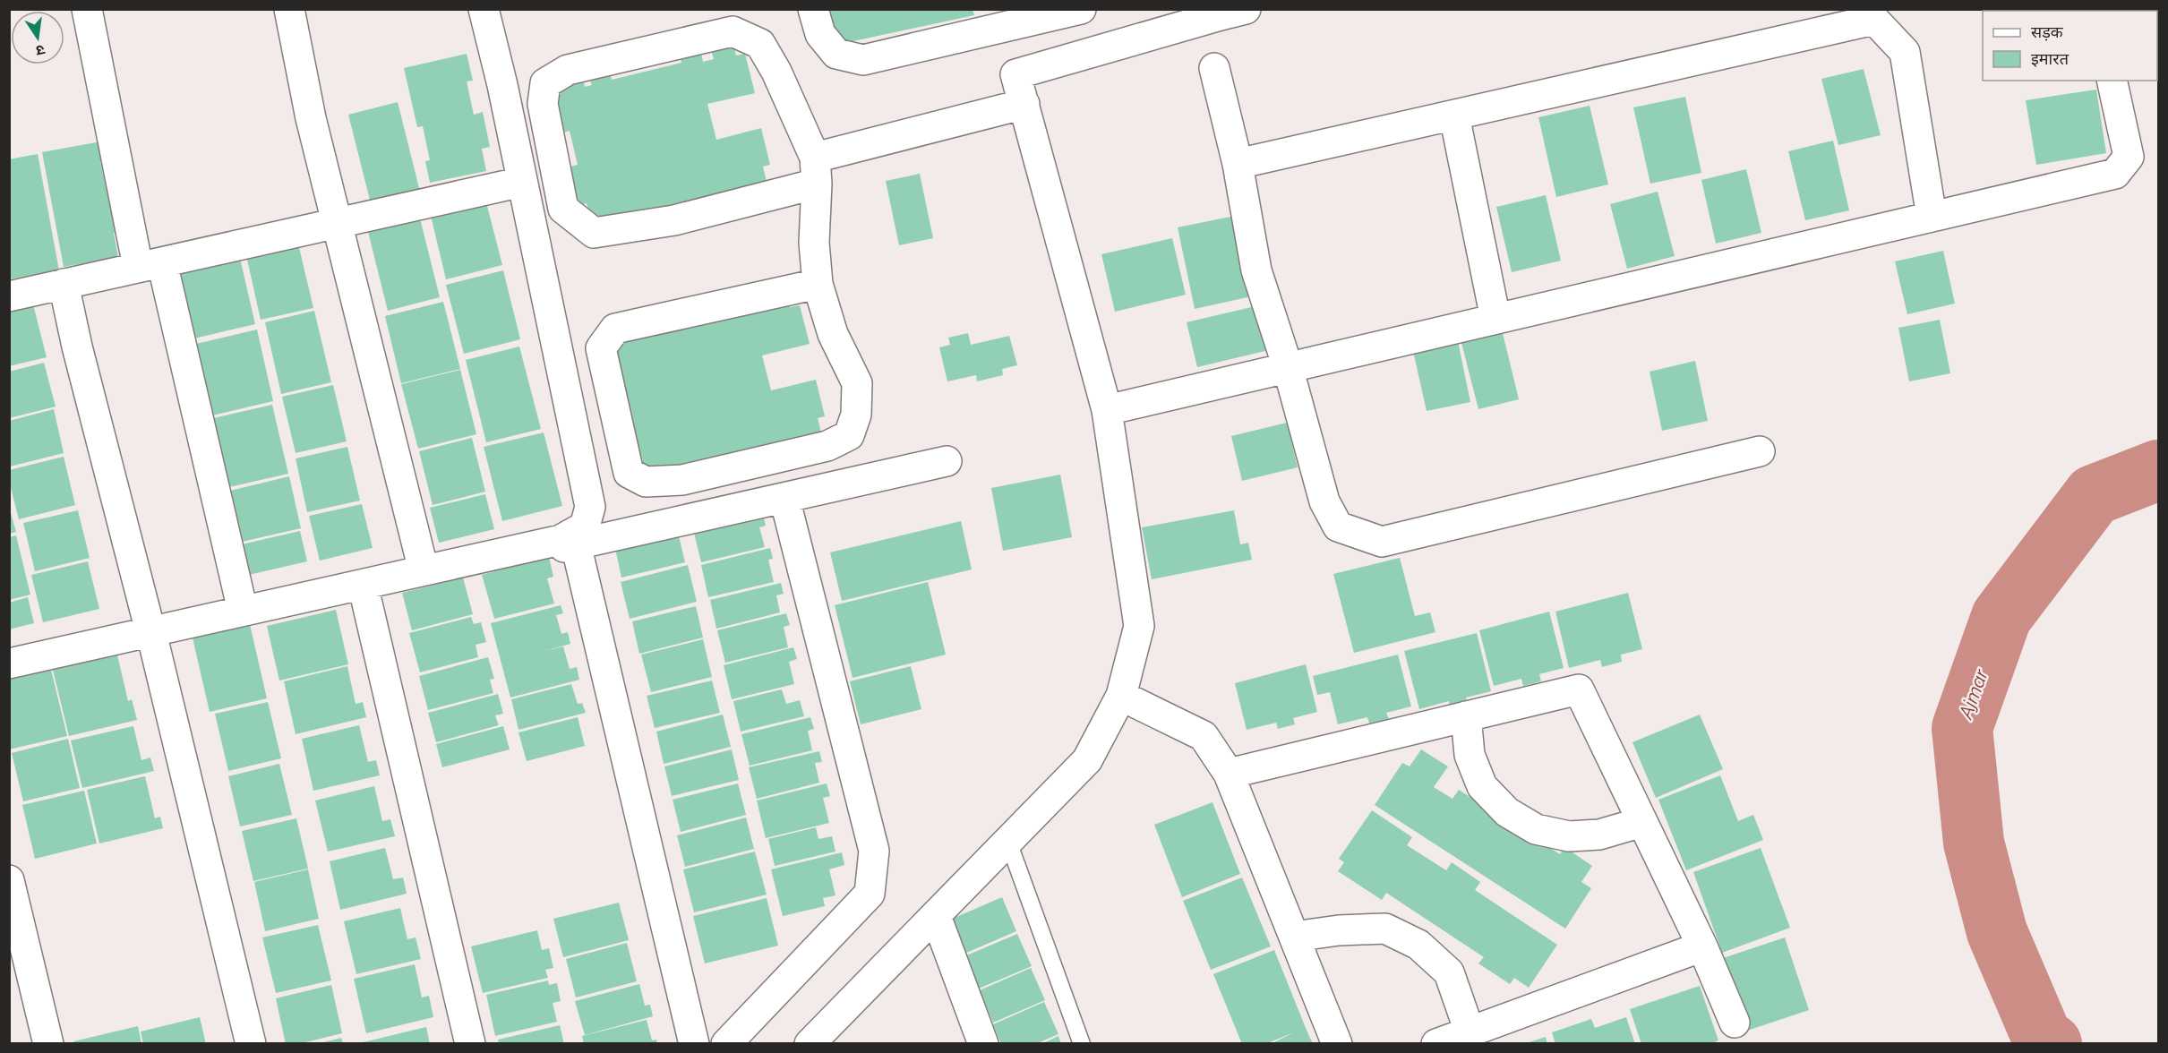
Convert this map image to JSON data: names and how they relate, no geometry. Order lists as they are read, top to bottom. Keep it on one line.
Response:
{"water":["Ajmar"],"legend":["सड़क","इमारत"],"north":"bottom"}
